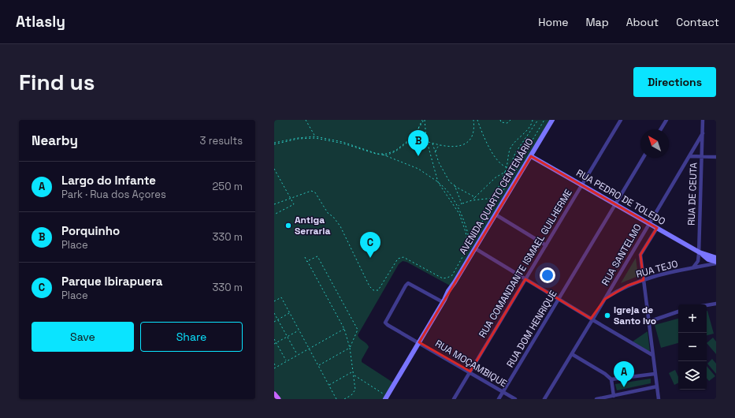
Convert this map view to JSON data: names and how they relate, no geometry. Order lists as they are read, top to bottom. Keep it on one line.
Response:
{"streets":{"street":["RUA DE CEUTA","AVENIDA QUARTO CENTENÁRIO","RUA PEDRO DE TOLEDO","RUA SANTELMO","RUA COMANDANTE ISMAEL GUILHERME","RUA TEJO","RUA DOM HENRIQUE","RUA MOÇAMBIQUE"]},"crossings":[["RUA DE CEUTA","RUA PEDRO DE TOLEDO"],["RUA DE CEUTA","RUA SANTELMO"],["RUA DE CEUTA","RUA TEJO"],["AVENIDA QUARTO CENTENÁRIO","RUA PEDRO DE TOLEDO"],["AVENIDA QUARTO CENTENÁRIO","RUA MOÇAMBIQUE"],["RUA PEDRO DE TOLEDO","RUA SANTELMO"],["RUA PEDRO DE TOLEDO","RUA COMANDANTE ISMAEL GUILHERME"],["RUA PEDRO DE TOLEDO","RUA TEJO"],["RUA PEDRO DE TOLEDO","RUA DOM HENRIQUE"],["RUA SANTELMO","RUA TEJO"],["RUA COMANDANTE ISMAEL GUILHERME","RUA MOÇAMBIQUE"],["RUA DOM HENRIQUE","RUA MOÇAMBIQUE"]],"places":["Antiga Serraria","Igreja de Santo Ivo"],"north":"top left","page":{"header":"Atlasly","nav":["Home","Map","About","Contact"],"buttons":["Directions",["Save","Share"]],"title":"Find us","heading":["Nearby","3 results"],"pins":["B","C","A"],"list":[{"mark":"A","name":"Largo do Infante","note":"Park · Rua dos Açores","value":"250 m"},{"mark":"B","name":"Porquinho","note":"Place","value":"330 m"},{"mark":"C","name":"Parque Ibirapuera","note":"Place","value":"330 m"}],"map_buttons":["+","−"]}}
